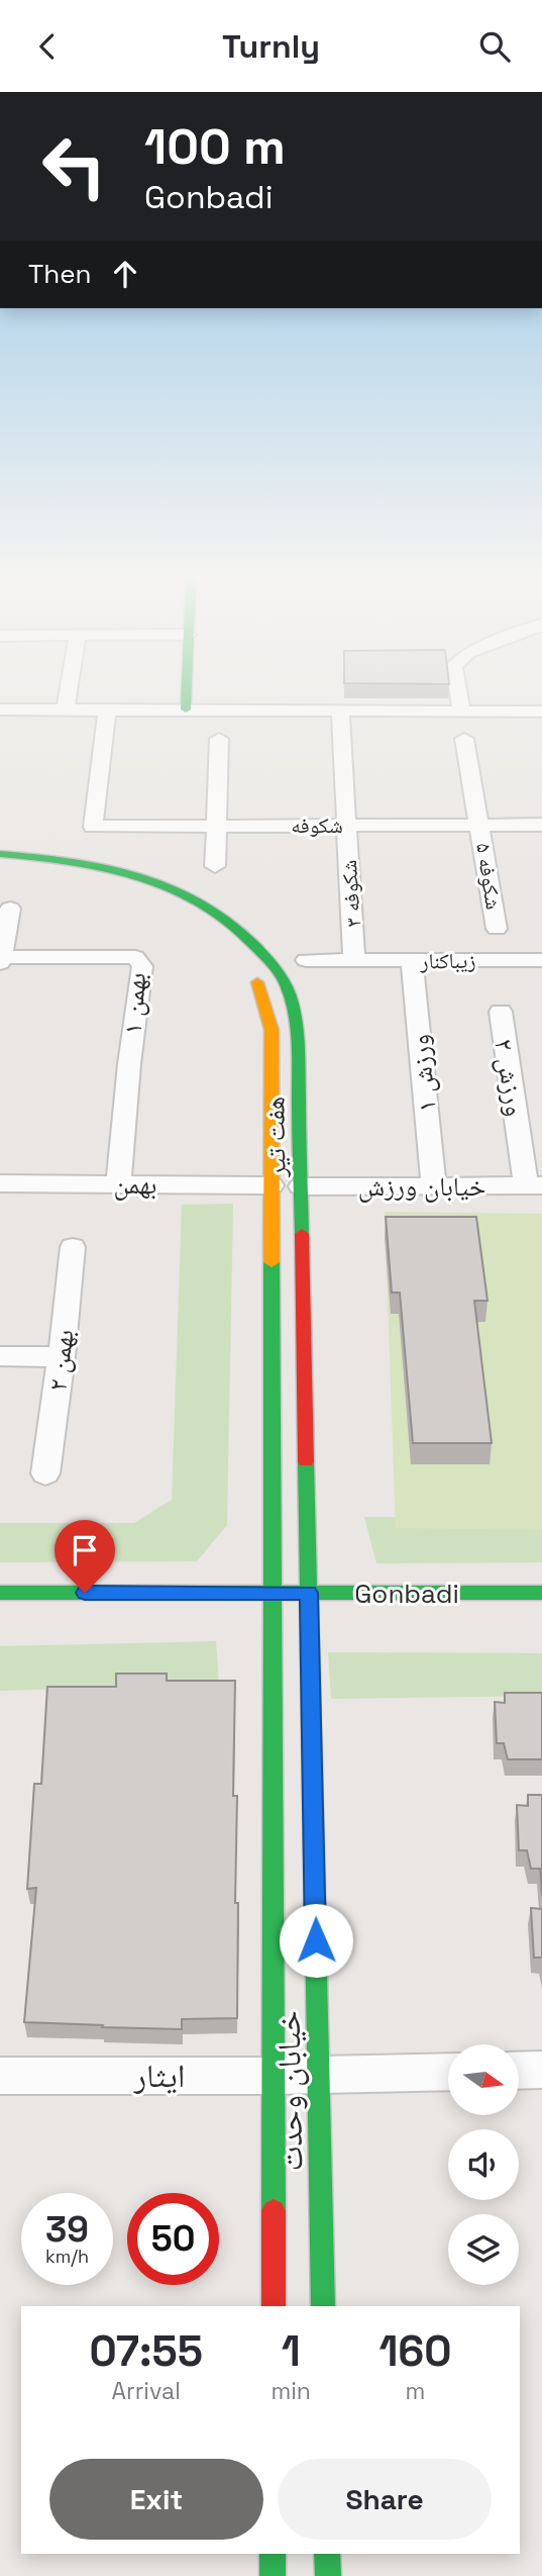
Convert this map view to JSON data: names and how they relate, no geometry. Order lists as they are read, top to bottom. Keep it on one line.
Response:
{"streets":{"main road":["هفت تیر","Gonbadi","خیابان وحدت"],"street":["شکوفه","شکوفه ۵","شکوفه ۳","زیباکنار","بهمن ۱","ورزش ۱","ورزش ۲","بهمن","خیابان ورزش","بهمن ۲","ایثار"]},"crossings":[["شکوفه","شکوفه ۵"],["شکوفه","شکوفه ۳"],["شکوفه ۳","زیباکنار"],["زیباکنار","ورزش ۱"],["بهمن ۱","بهمن"],["ورزش ۱","خیابان ورزش"],["ورزش ۲","خیابان ورزش"],["هفت تیر","بهمن"],["هفت تیر","خیابان ورزش"],["هفت تیر","Gonbadi"],["هفت تیر","خیابان وحدت"],["ایثار","خیابان وحدت"]],"north":"right","page":{"header":"Turnly","turn":["100 m","Gonbadi"],"then":"Then","speed":"39 km/h","limit":"50","eta":["07:55","Arrival","1","min","160","m"],"buttons":["Exit","Share"]}}
